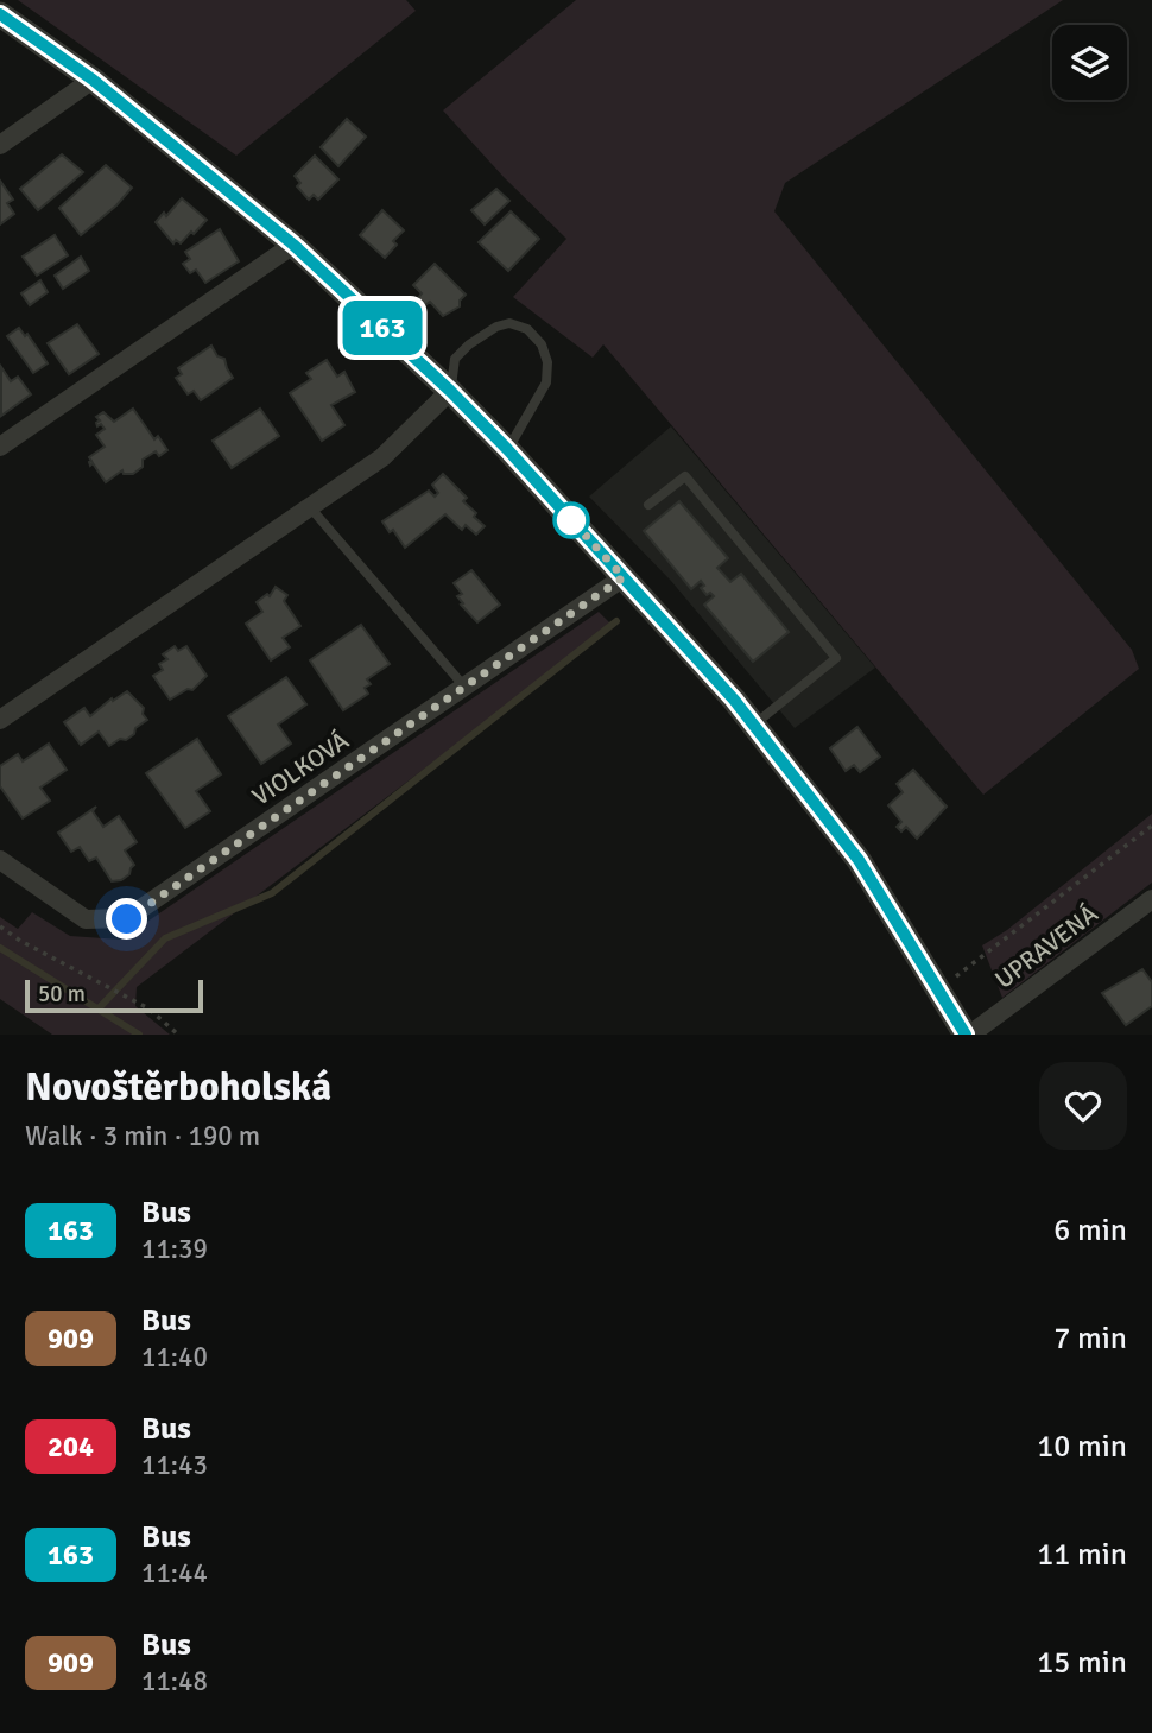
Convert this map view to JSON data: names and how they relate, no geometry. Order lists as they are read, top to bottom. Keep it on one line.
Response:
{"streets":{"street":["VIOLKOVÁ","UPRAVENÁ"]},"lines":["bus line 163"],"scale_bar":"50 m","page":{"on_map":"163","scale":"50 m","heading":["Novoštěrboholská","Walk · 3 min · 190 m"],"list":[{"mark":"163","name":"Bus","note":"11:39","value":"6 min"},{"mark":"909","name":"Bus","note":"11:40","value":"7 min"},{"mark":"204","name":"Bus","note":"11:43","value":"10 min"},{"mark":"163","name":"Bus","note":"11:44","value":"11 min"},{"mark":"909","name":"Bus","note":"11:48","value":"15 min"}]}}
